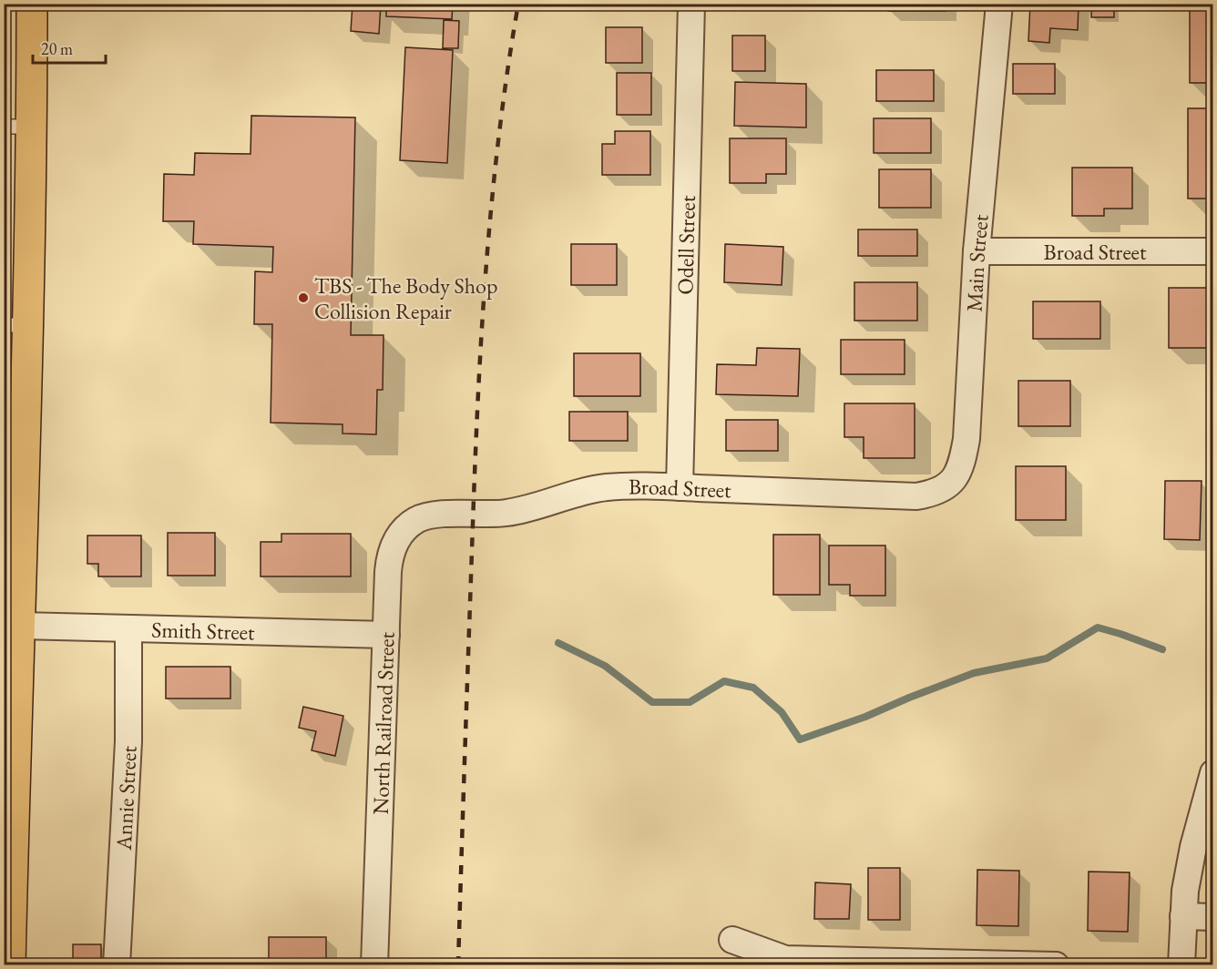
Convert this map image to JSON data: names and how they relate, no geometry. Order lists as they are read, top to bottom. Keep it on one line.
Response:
{"streets":{"street":["Odell Street","Broad Street","Main Street","Smith Street","North Railroad Street","Annie Street"]},"crossings":[["Odell Street","Broad Street"],["Broad Street","Main Street"],["Broad Street","North Railroad Street"],["Smith Street","North Railroad Street"],["Smith Street","Annie Street"]],"places":["TBS - The Body Shop Collision Repair"],"scale_bar":"20 m"}
